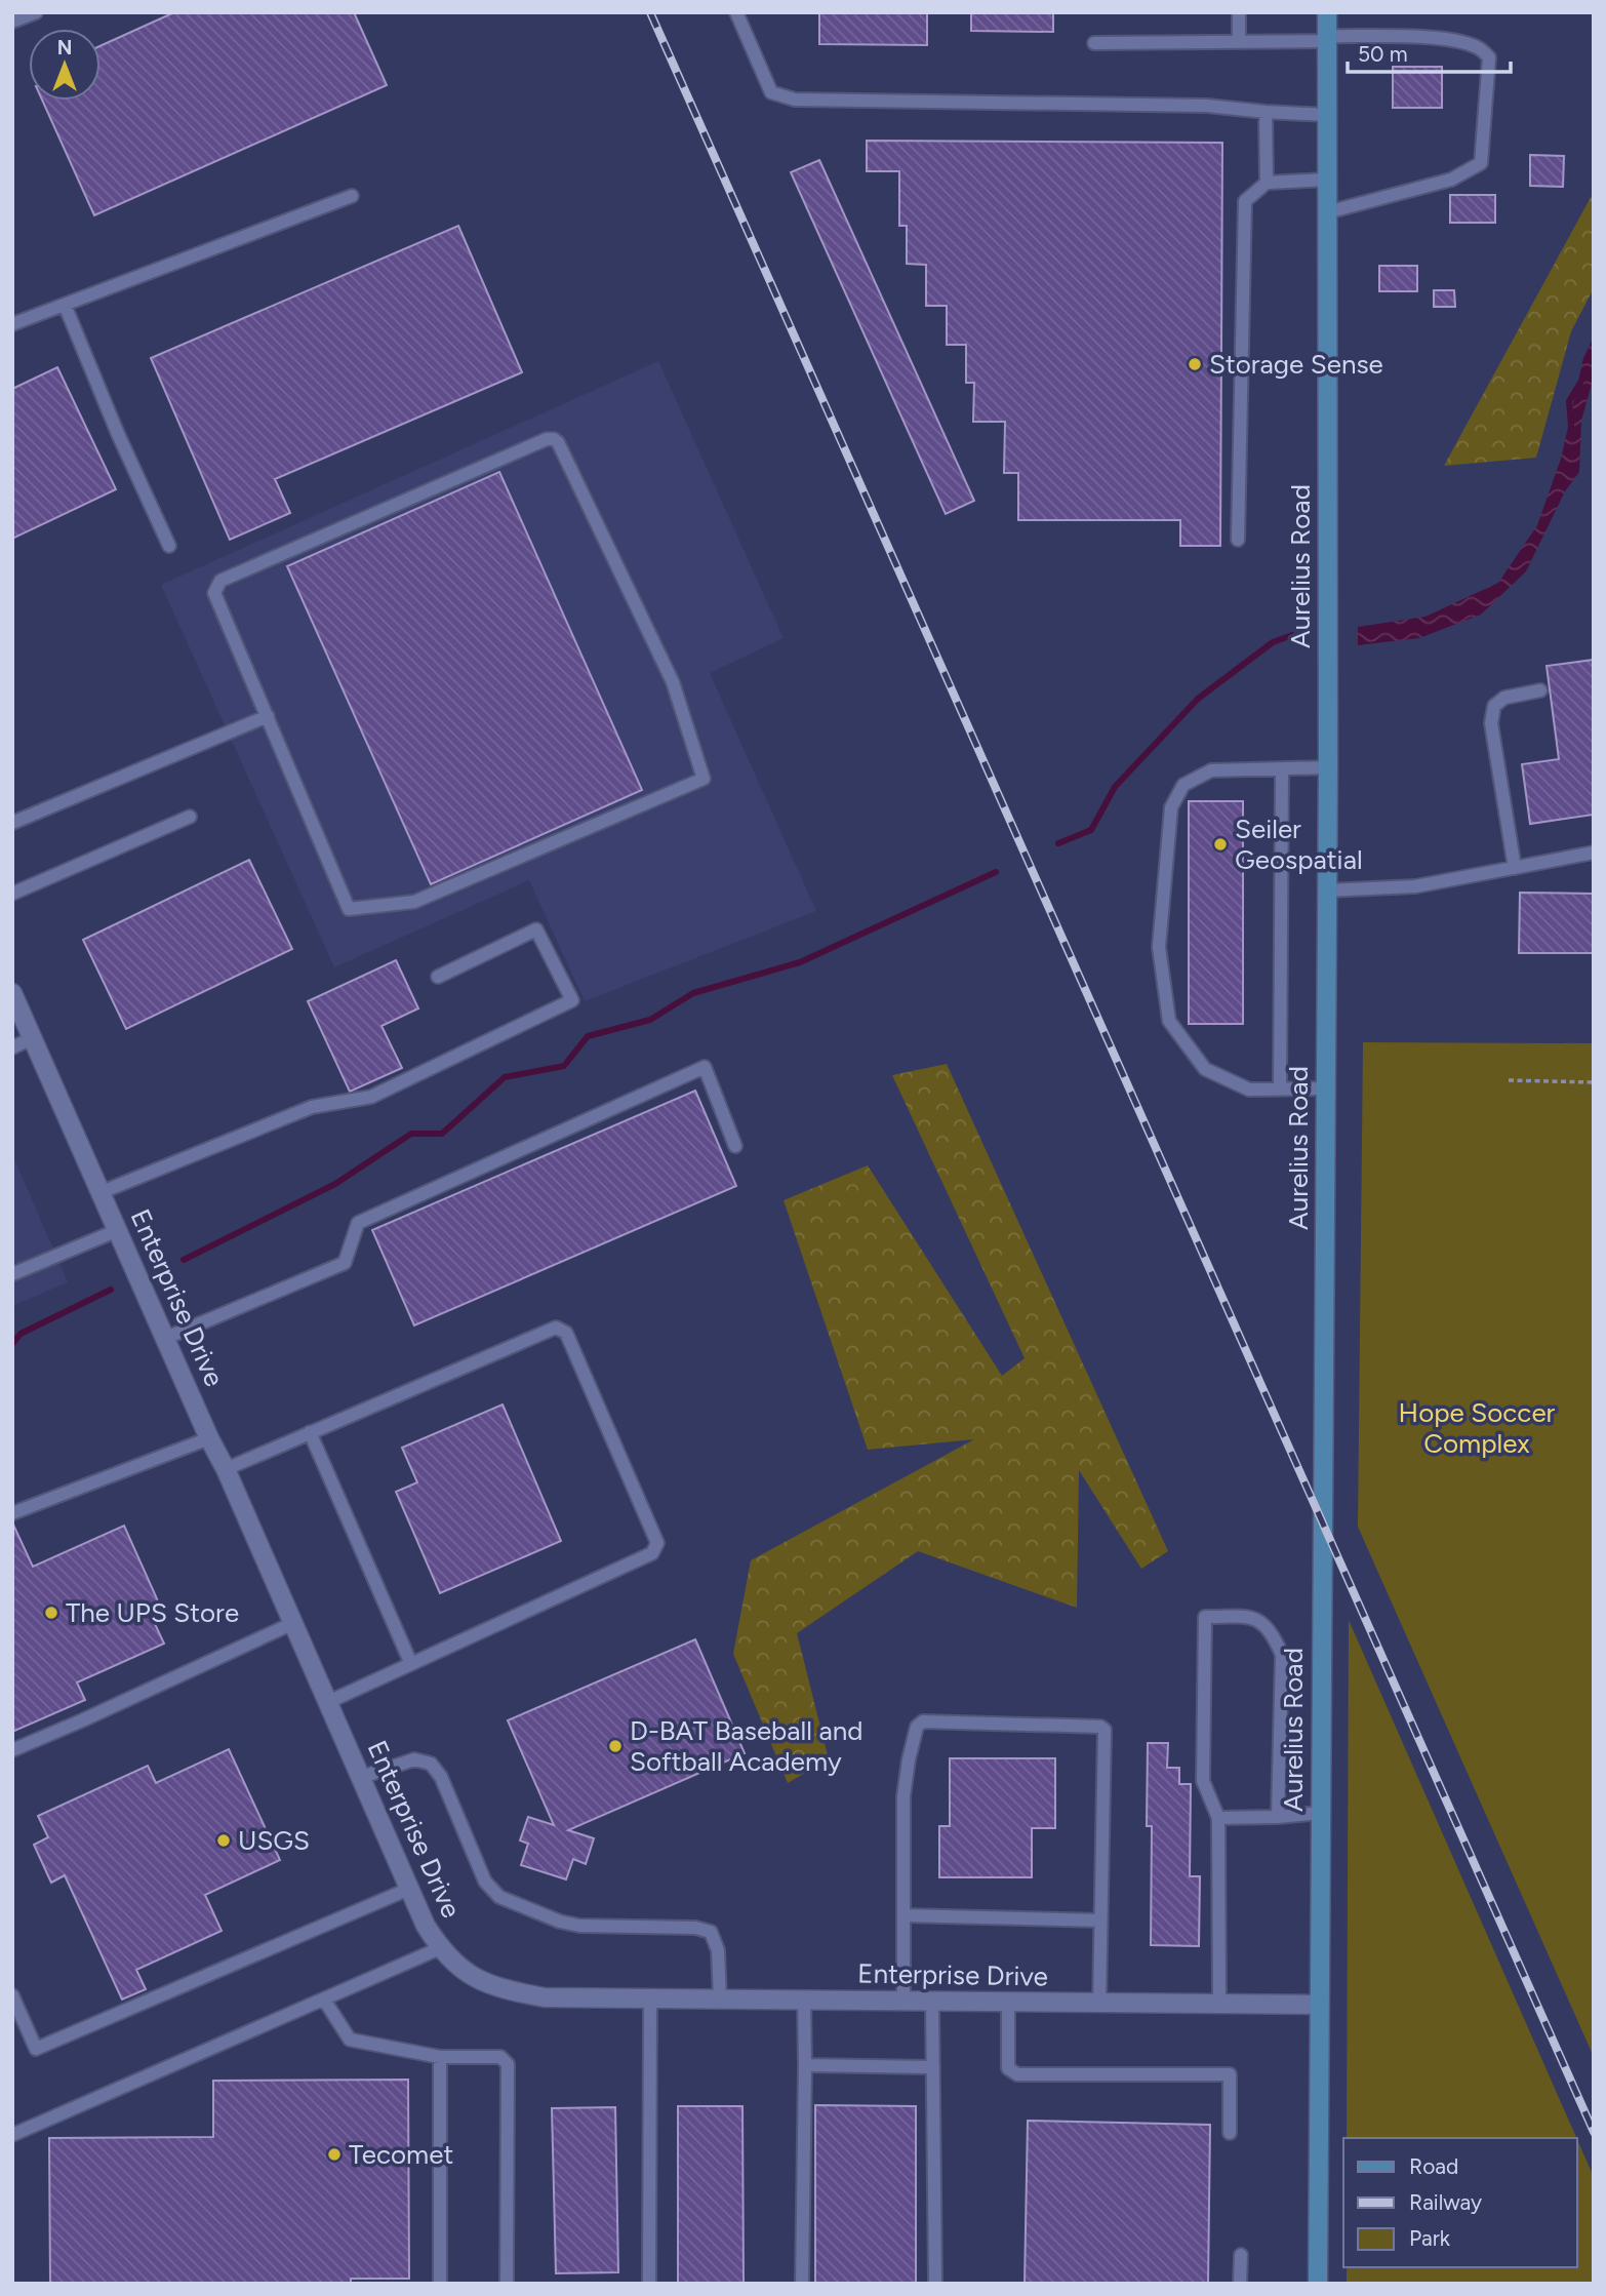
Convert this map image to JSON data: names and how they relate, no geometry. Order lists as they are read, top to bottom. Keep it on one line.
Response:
{"streets":{"street":["Aurelius Road","Enterprise Drive"]},"crossings":[["Aurelius Road","Enterprise Drive"]],"parks":["Hope Soccer Complex"],"places":["Storage Sense","Seiler Geospatial","The UPS Store","D-BAT Baseball and Softball Academy","USGS","Tecomet"],"legend":["Road","Railway","Park"],"scale_bar":"50 m","north":"top"}
